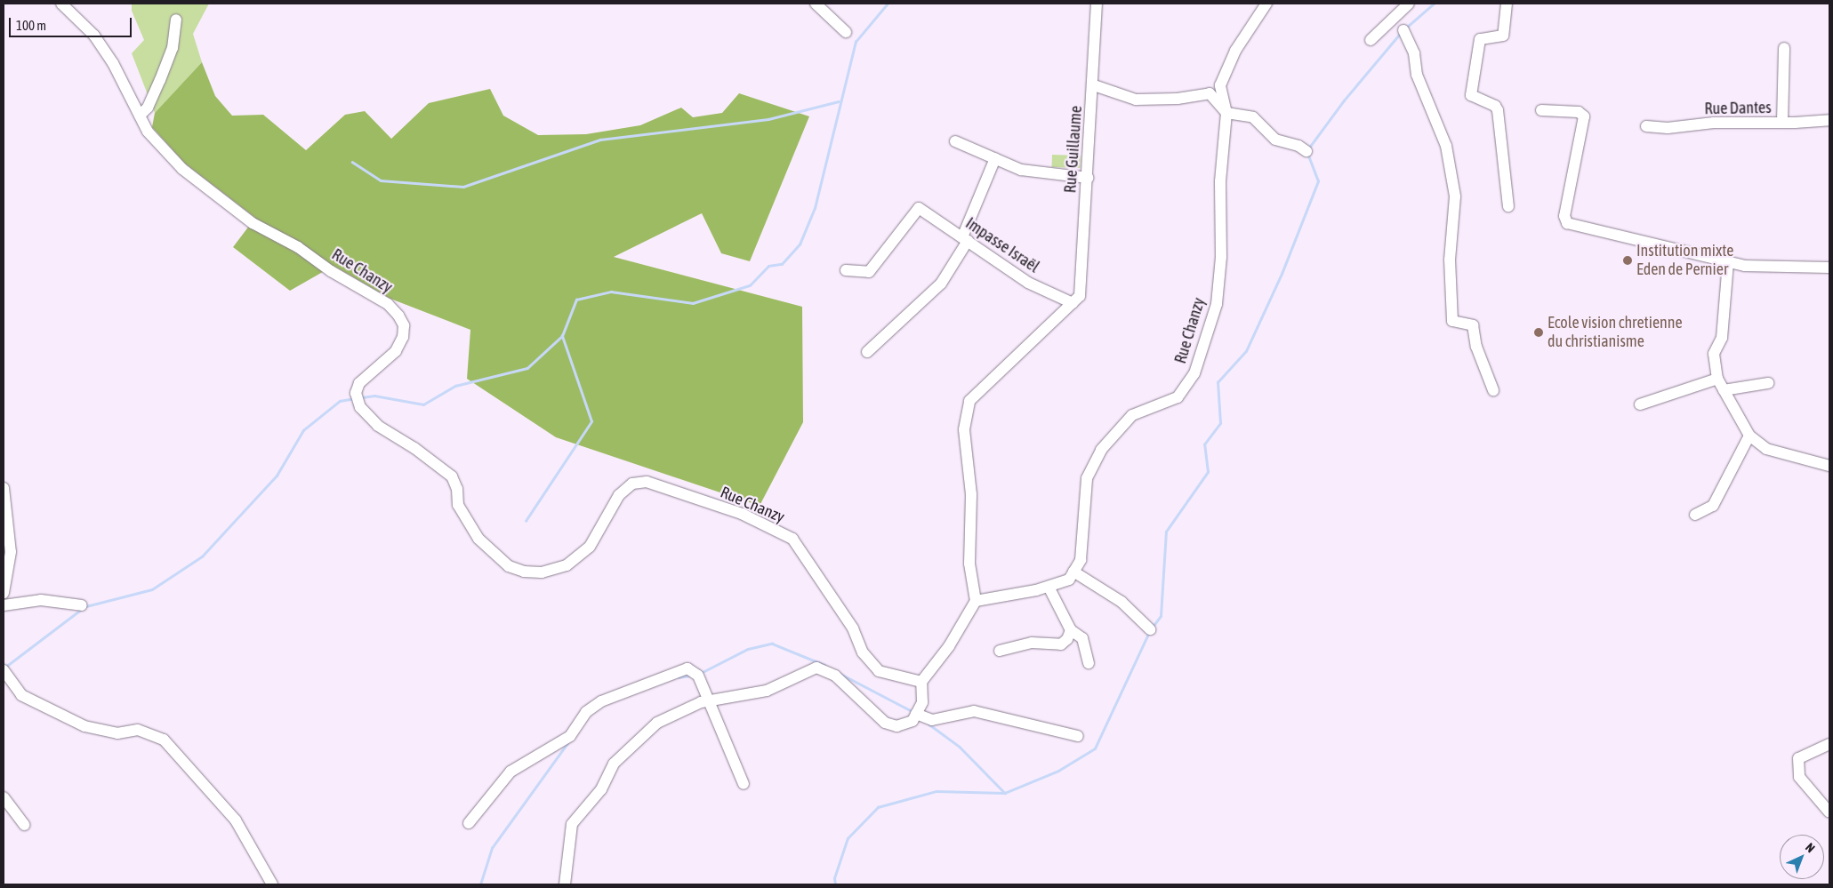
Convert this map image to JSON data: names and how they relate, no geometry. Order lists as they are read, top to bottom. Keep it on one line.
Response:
{"streets":{"street":["Rue Dantes","Rue Guillaume","Impasse Israël","Rue Chanzy"]},"crossings":[["Rue Guillaume","Impasse Israël"]],"places":["Institution mixte Eden de Pernier","Ecole vision chretienne du christianisme"],"scale_bar":"100 m","north":"top right"}
